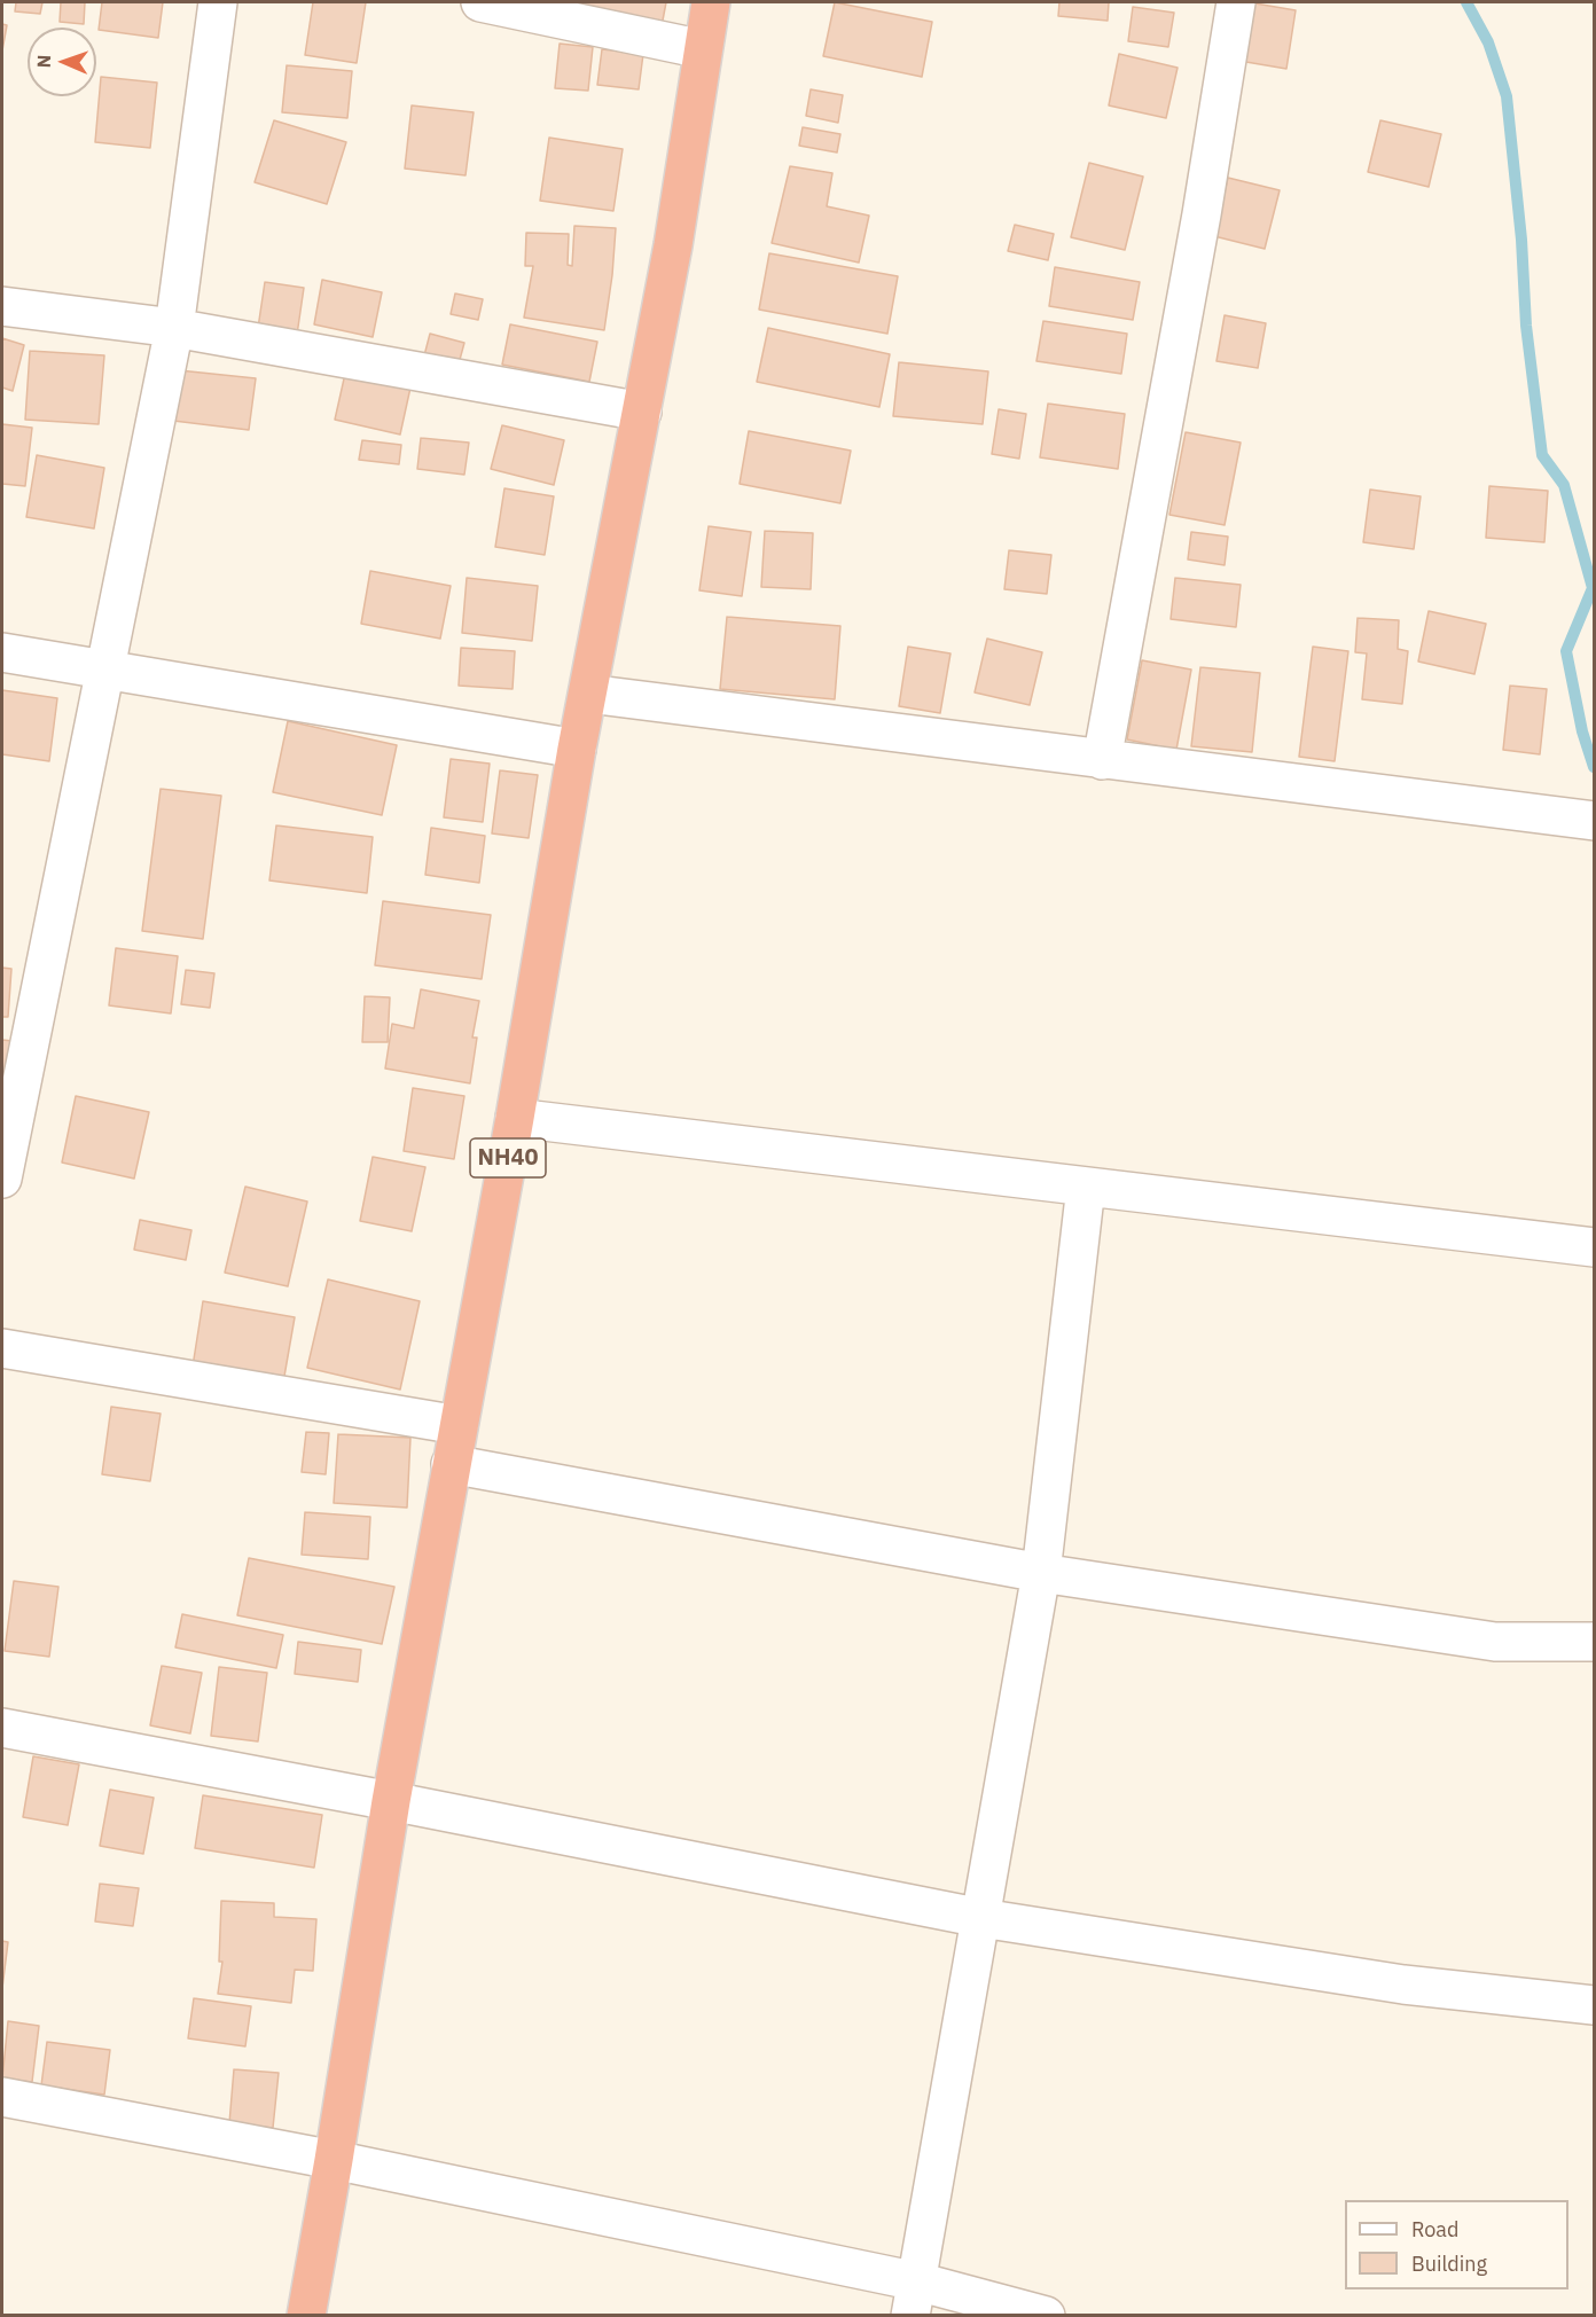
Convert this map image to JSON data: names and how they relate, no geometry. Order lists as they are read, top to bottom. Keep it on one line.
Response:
{"streets":{"highway":["NH40"]},"legend":["Road","Building"],"north":"left"}
